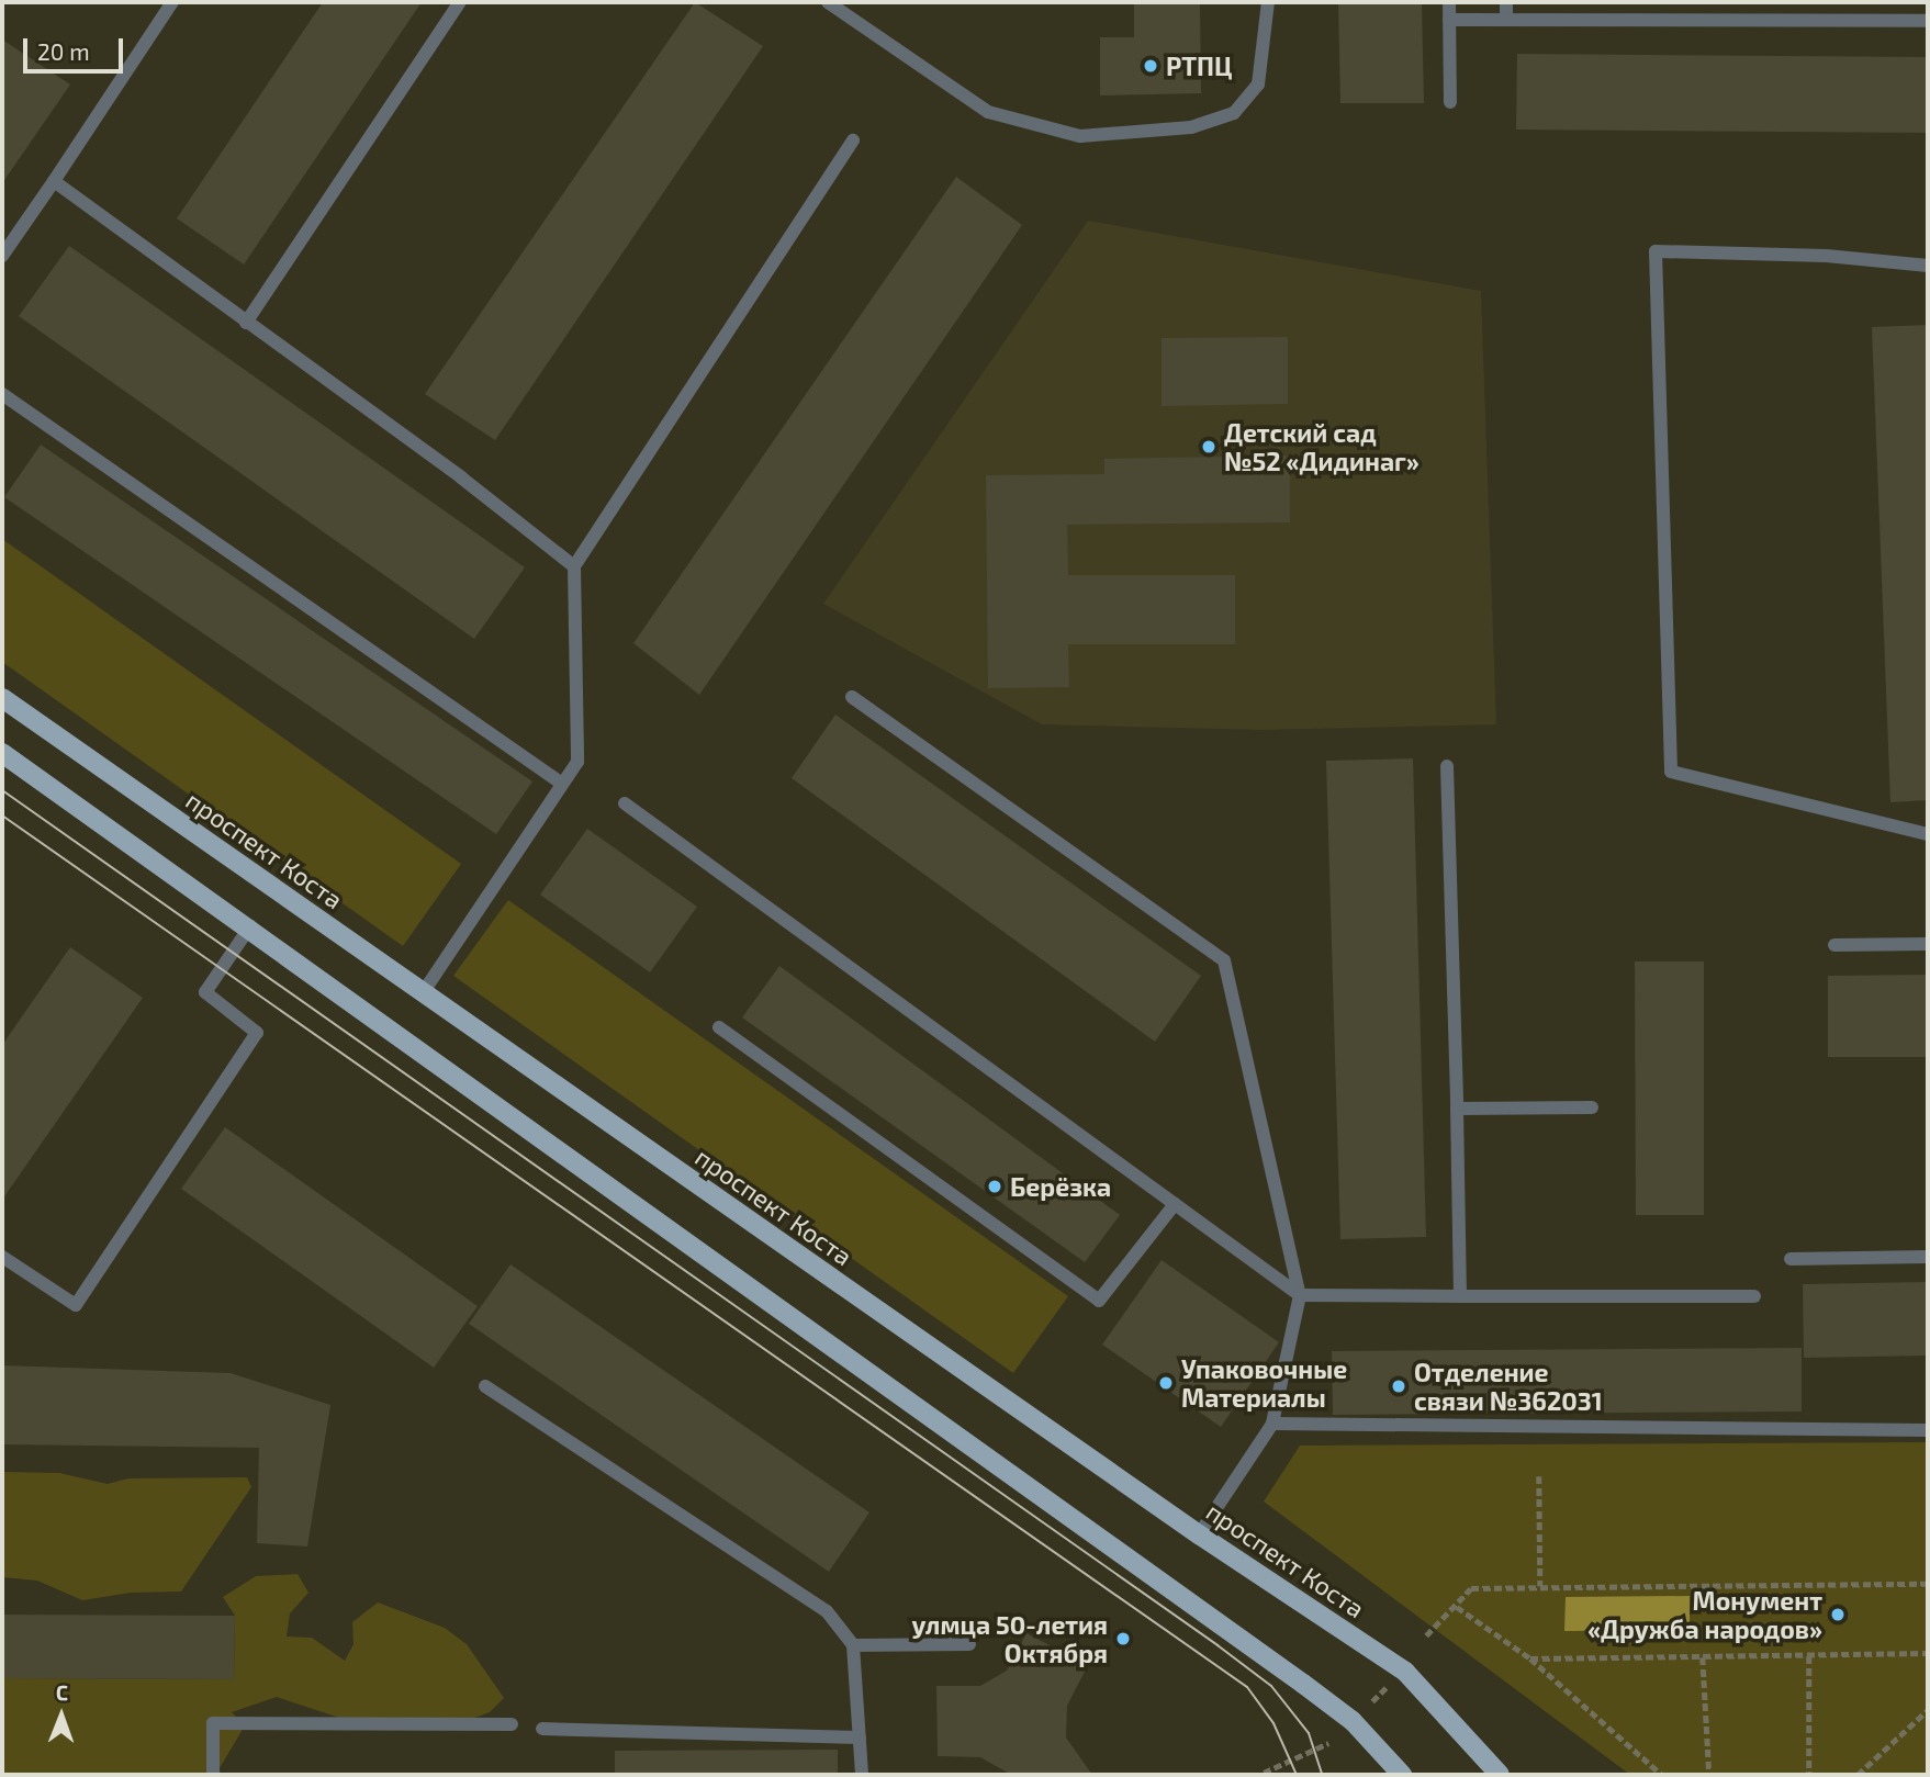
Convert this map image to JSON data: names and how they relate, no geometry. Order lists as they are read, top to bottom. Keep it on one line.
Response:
{"streets":{"main road":["проспект Коста"]},"places":["РТПЦ","Детский сад №52 «Дидинаг»","Берёзка","Упаковочные Материалы","Отделение связи №362031","Монумент «Дружба народов»","улмца 50-летия Октября"],"scale_bar":"20 m","north":"top"}
